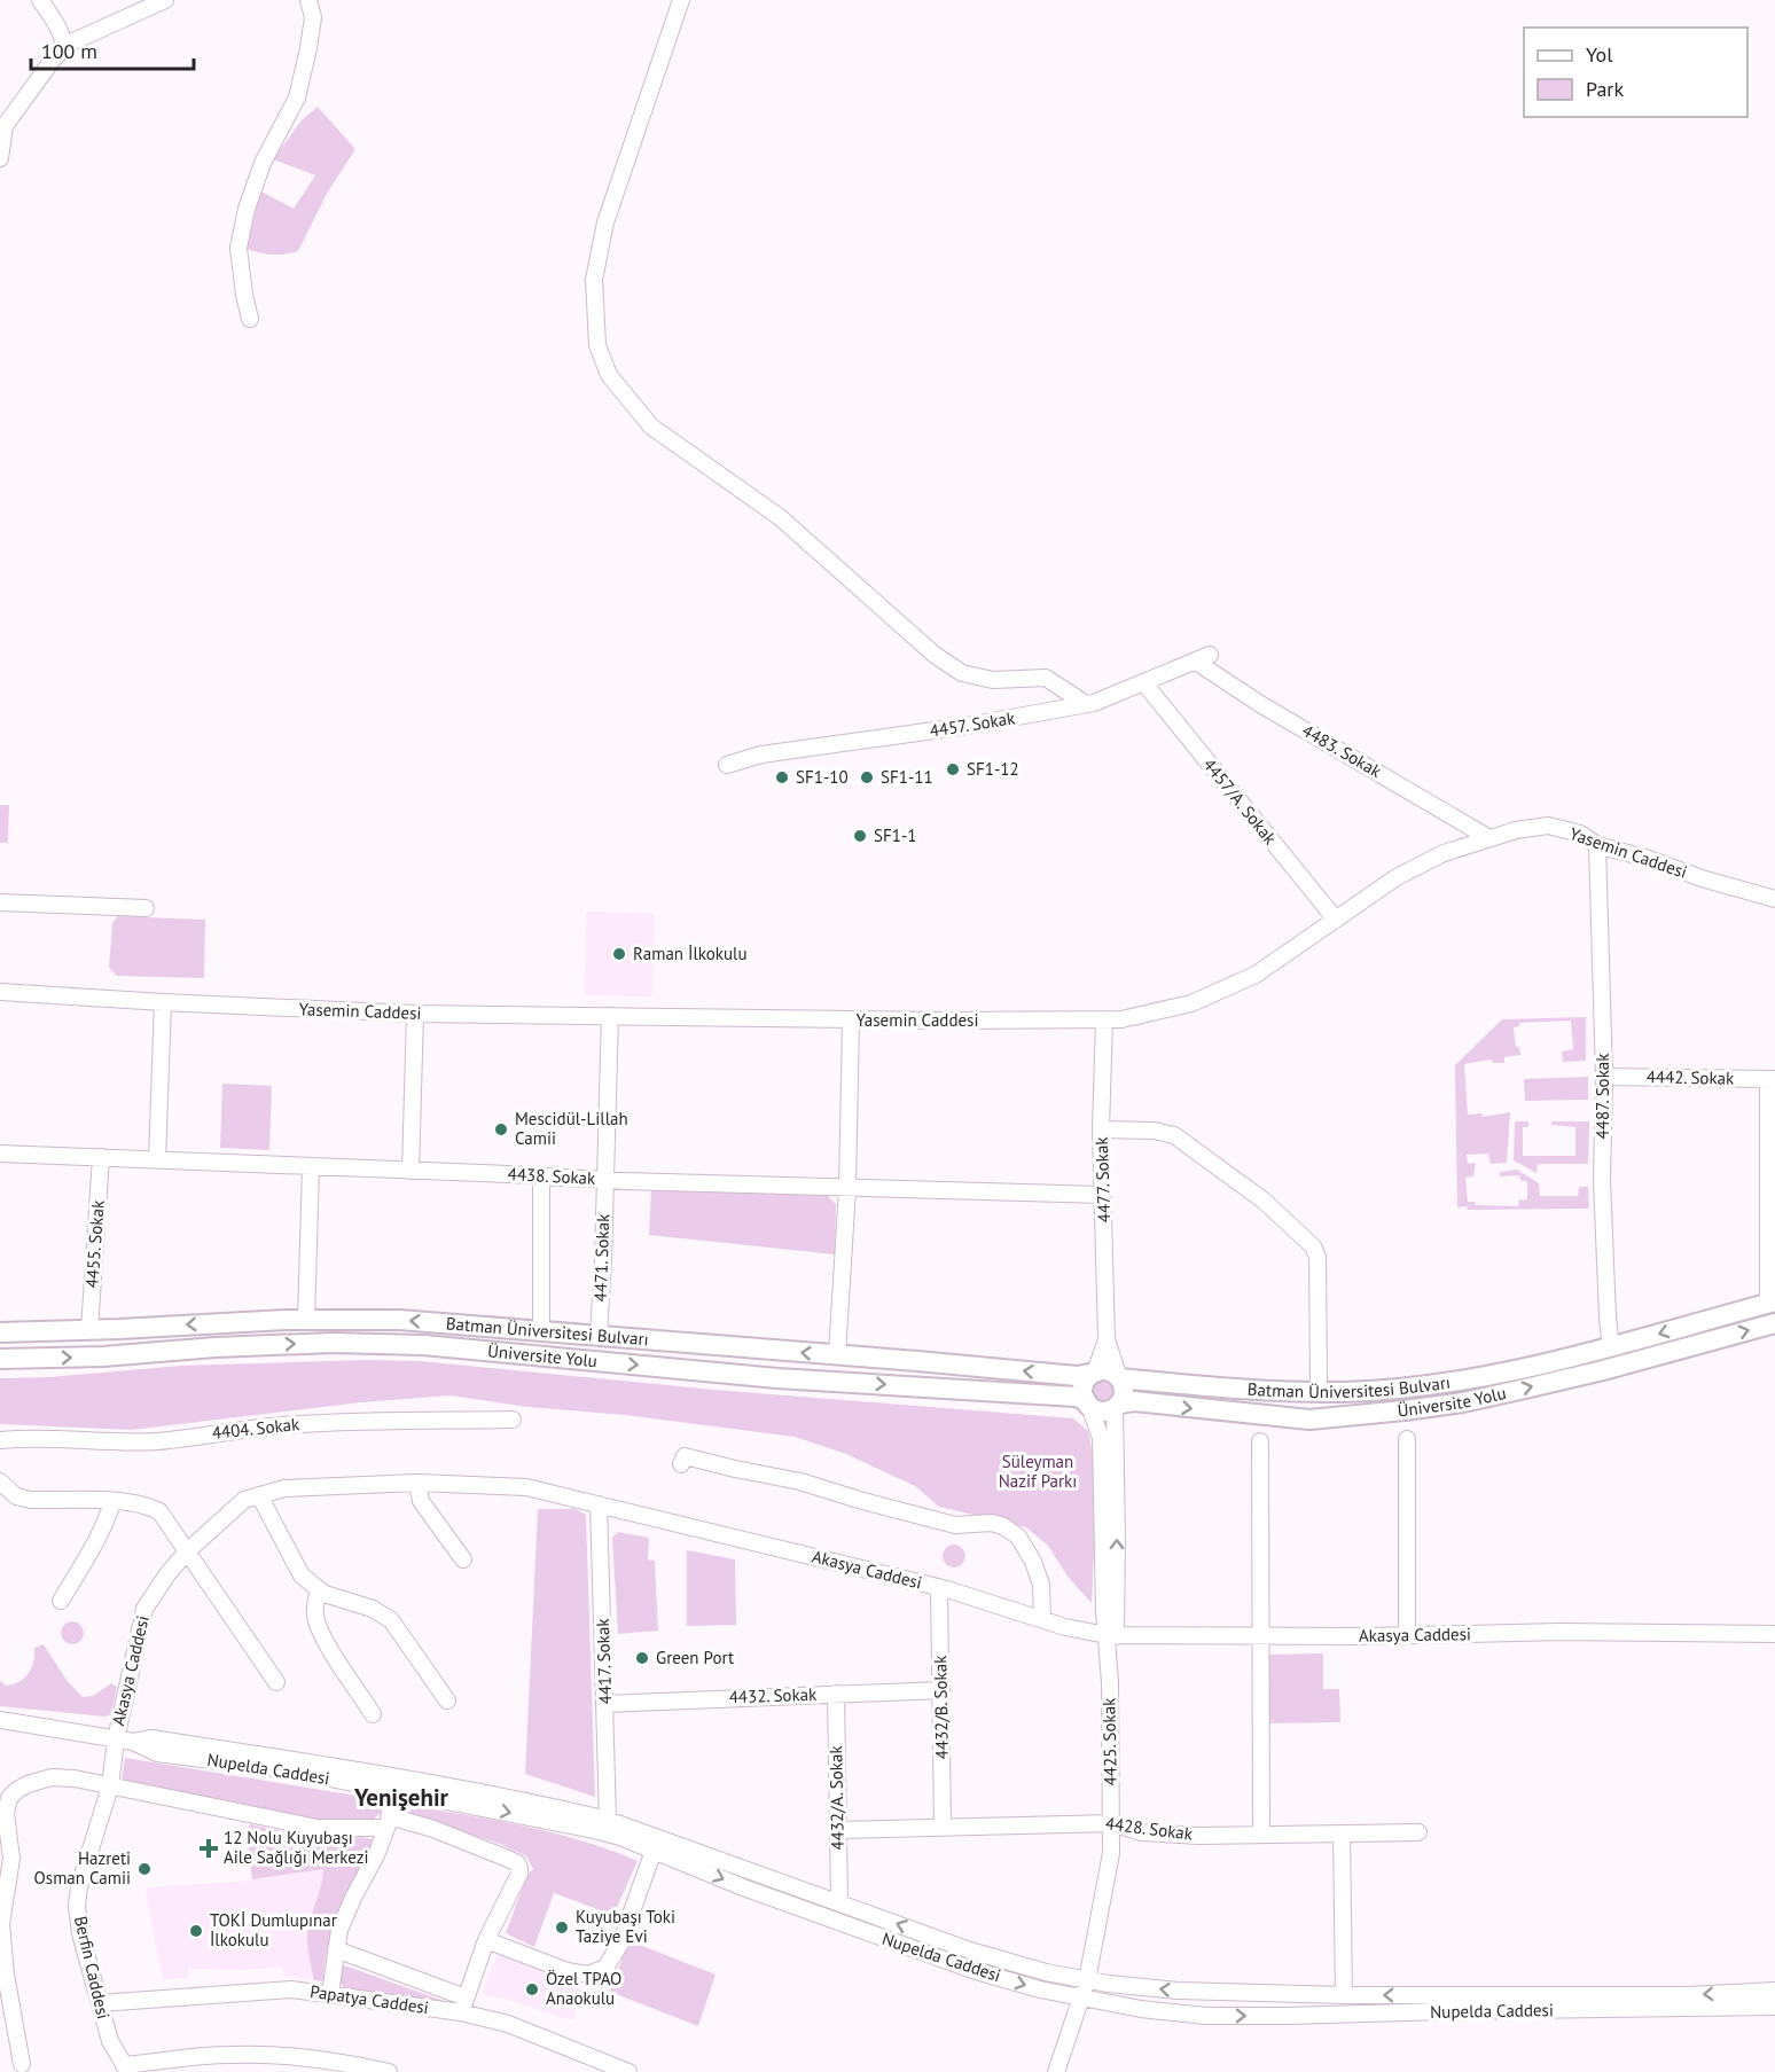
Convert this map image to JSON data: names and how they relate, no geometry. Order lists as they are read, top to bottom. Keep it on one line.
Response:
{"streets":{"main road":["Batman Üniversitesi Bulvarı","Üniversite Yolu"],"street":["4457. Sokak","4483. Sokak","4457/A. Sokak","Yasemin Caddesi","4442. Sokak","4487. Sokak","4438. Sokak","4477. Sokak","4455. Sokak","4471. Sokak","4404. Sokak","Akasya Caddesi","4417. Sokak","4432. Sokak","4432/B. Sokak","4425. Sokak","Nupelda Caddesi","4432/A. Sokak","4428. Sokak","Berfin Caddesi","Papatya Caddesi"]},"crossings":[["4457. Sokak","4483. Sokak"],["4457. Sokak","4457/A. Sokak"],["4483. Sokak","Yasemin Caddesi"],["4457/A. Sokak","Yasemin Caddesi"],["Yasemin Caddesi","4487. Sokak"],["Yasemin Caddesi","4477. Sokak"],["Yasemin Caddesi","4471. Sokak"],["4442. Sokak","4487. Sokak"],["4487. Sokak","Batman Üniversitesi Bulvarı"],["4438. Sokak","4477. Sokak"],["4438. Sokak","4455. Sokak"],["4438. Sokak","4471. Sokak"],["4455. Sokak","Batman Üniversitesi Bulvarı"],["4471. Sokak","Batman Üniversitesi Bulvarı"],["Batman Üniversitesi Bulvarı","Üniversite Yolu"],["Batman Üniversitesi Bulvarı","4425. Sokak"],["Üniversite Yolu","4425. Sokak"],["Akasya Caddesi","4417. Sokak"],["Akasya Caddesi","4432/B. Sokak"],["Akasya Caddesi","4425. Sokak"],["Akasya Caddesi","Nupelda Caddesi"],["Akasya Caddesi","Berfin Caddesi"],["4417. Sokak","4432. Sokak"],["4417. Sokak","Nupelda Caddesi"],["4432. Sokak","4432/B. Sokak"],["4432. Sokak","4432/A. Sokak"],["4432/B. Sokak","4428. Sokak"],["4425. Sokak","Nupelda Caddesi"],["4425. Sokak","4428. Sokak"],["Nupelda Caddesi","4432/A. Sokak"],["Nupelda Caddesi","Berfin Caddesi"],["4432/A. Sokak","4428. Sokak"],["Berfin Caddesi","Papatya Caddesi"]],"one_way":["Batman Üniversitesi Bulvarı","Üniversite Yolu"],"districts":["Yenişehir"],"parks":["Süleyman Nazif Parkı"],"places":{"other":["SF1-12","SF1-10","SF1-11","SF1-1","Raman İlkokulu","Mescidül-Lillah Camii","Green Port","Hazreti Osman Camii","Kuyubaşı Toki Taziye Evi","TOKİ Dumlupınar İlkokulu","Özel TPAO Anaokulu"],"health":["12 Nolu Kuyubaşı Aile Sağlığı Merkezi"]},"legend":["Yol","Park"],"scale_bar":"100 m"}
